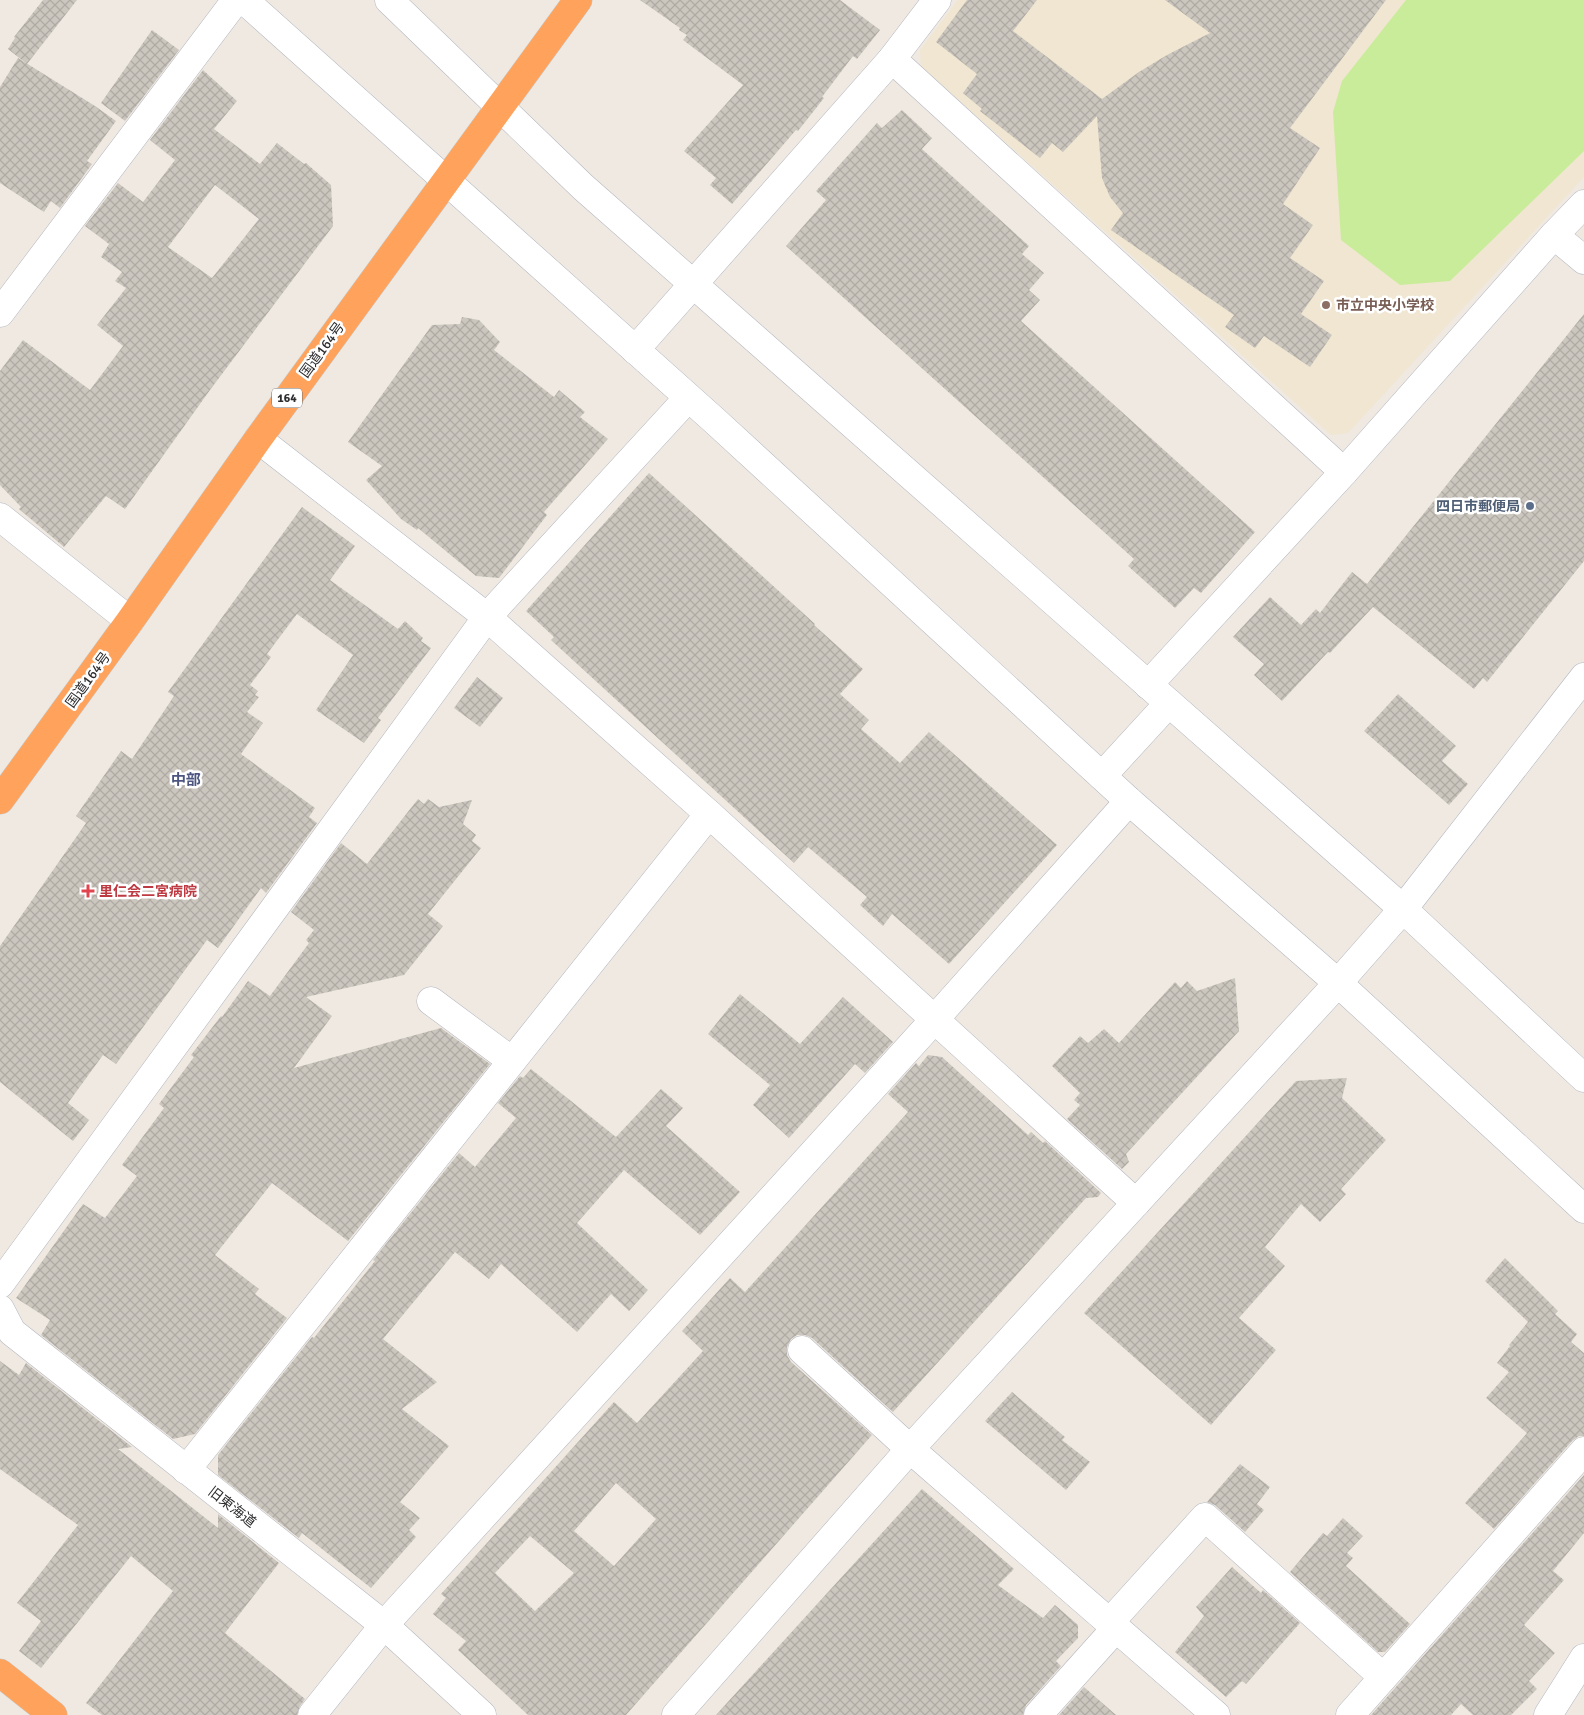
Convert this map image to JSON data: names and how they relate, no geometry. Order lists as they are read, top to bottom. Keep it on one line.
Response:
{"streets":{"highway":["国道164号","164"],"street":["旧東海道"]},"districts":["中部"],"places":{"other":["市立中央小学校","四日市郵便局"],"health":["里仁会二宮病院"]}}
